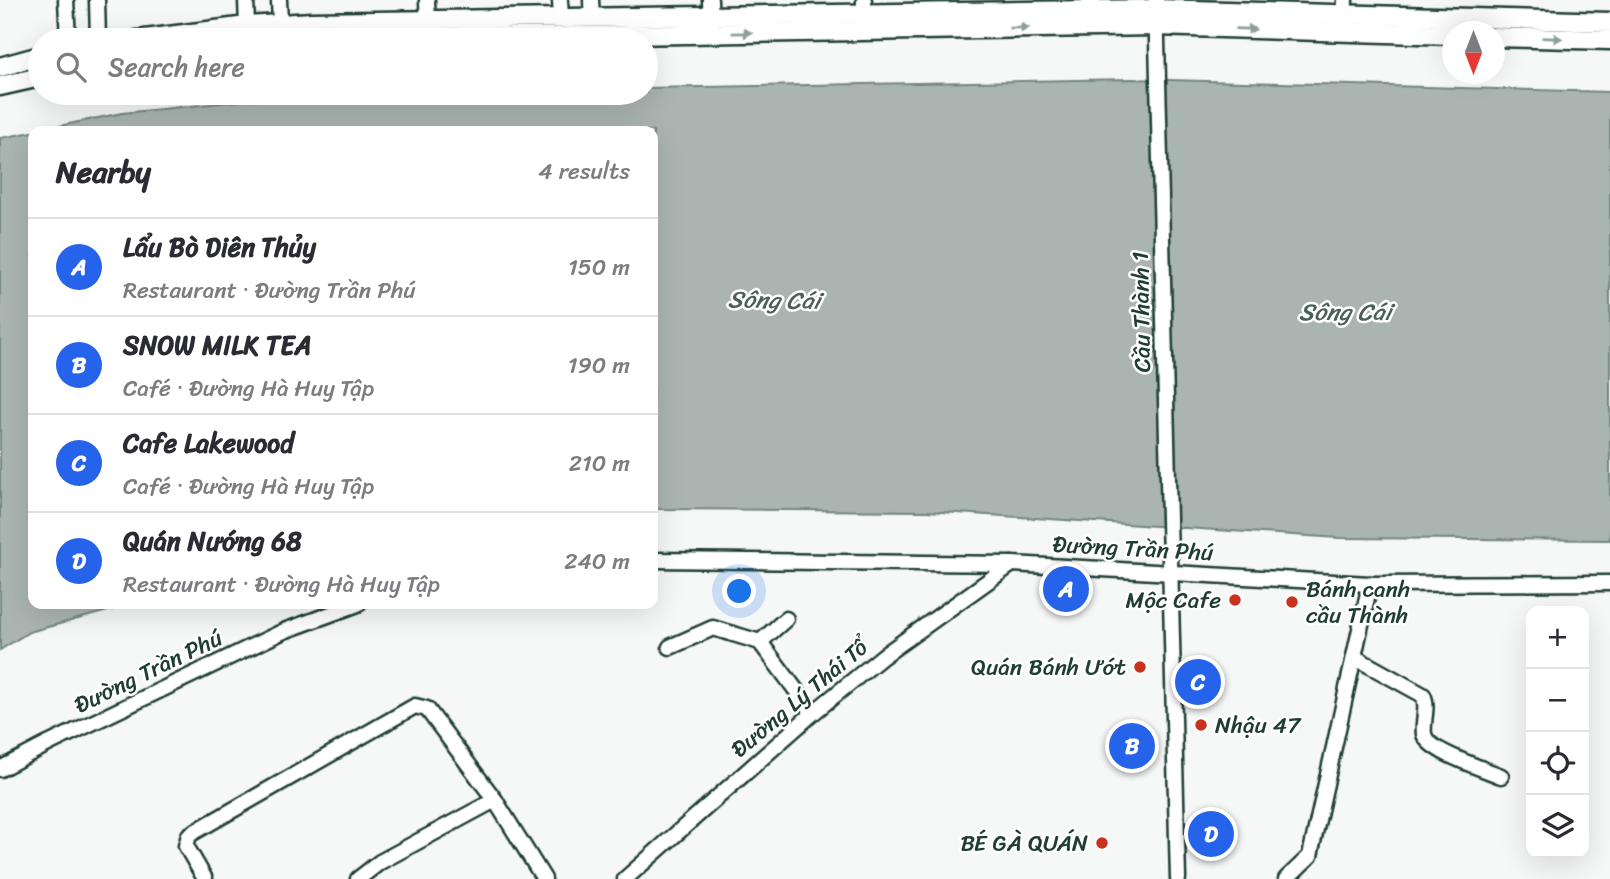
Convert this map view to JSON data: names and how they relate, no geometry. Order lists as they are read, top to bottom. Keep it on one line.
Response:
{"streets":{"street":["Cầu Thành 1","Đường Trần Phú","Đường Lý Thái Tổ"]},"crossings":[["Cầu Thành 1","Đường Trần Phú"],["Đường Trần Phú","Đường Lý Thái Tổ"]],"water":["Sông Cái"],"places":["Mộc Cafe","Bánh canh cầu Thành","Quán Bánh Ướt","Nhậu 47","BÉ GÀ QUÁN"],"north":"bottom","page":{"search":"Search here","heading":["Nearby","4 results"],"list":[{"mark":"A","name":"Lẩu Bò Diên Thủy","note":"Restaurant · Đường Trần Phú","value":"150 m"},{"mark":"B","name":"SNOW MILK TEA","note":"Café · Đường Hà Huy Tập","value":"190 m"},{"mark":"C","name":"Cafe Lakewood","note":"Café · Đường Hà Huy Tập","value":"210 m"},{"mark":"D","name":"Quán Nướng 68","note":"Restaurant · Đường Hà Huy Tập","value":"240 m"}],"pins":["A","C","B","D"],"map_buttons":["+","−"]}}
